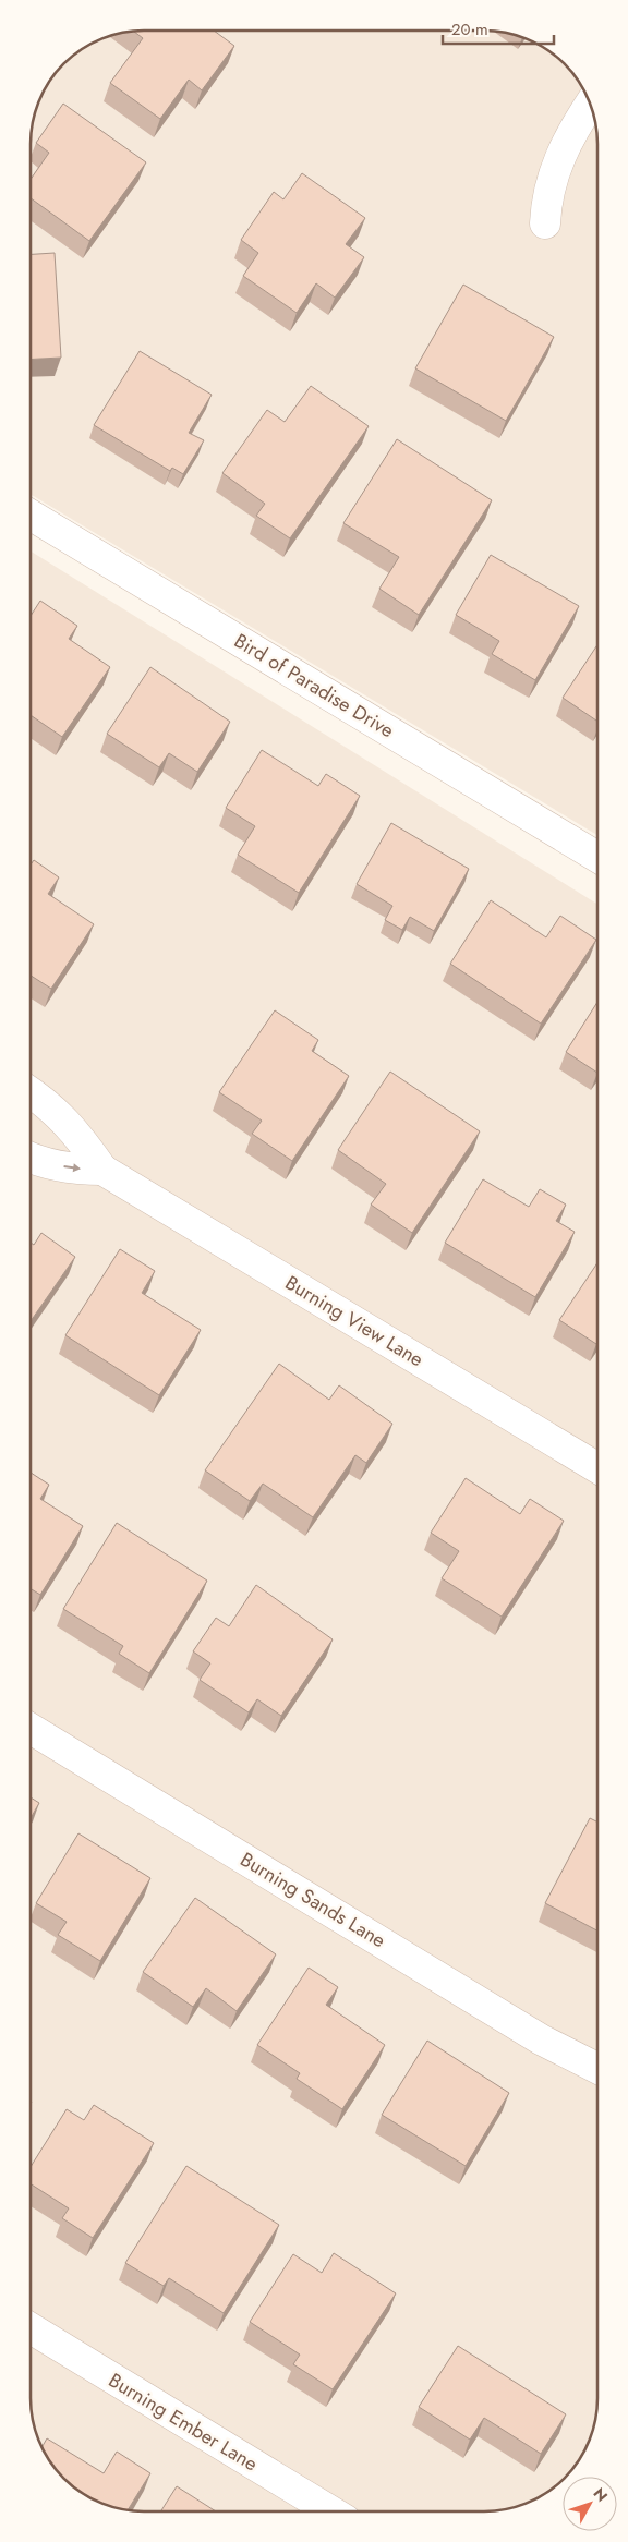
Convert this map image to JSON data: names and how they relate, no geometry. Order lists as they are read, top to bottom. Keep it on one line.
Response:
{"streets":{"street":["Bird of Paradise Drive","Burning View Lane","Burning Sands Lane","Burning Ember Lane"]},"scale_bar":"20 m","north":"top right"}
